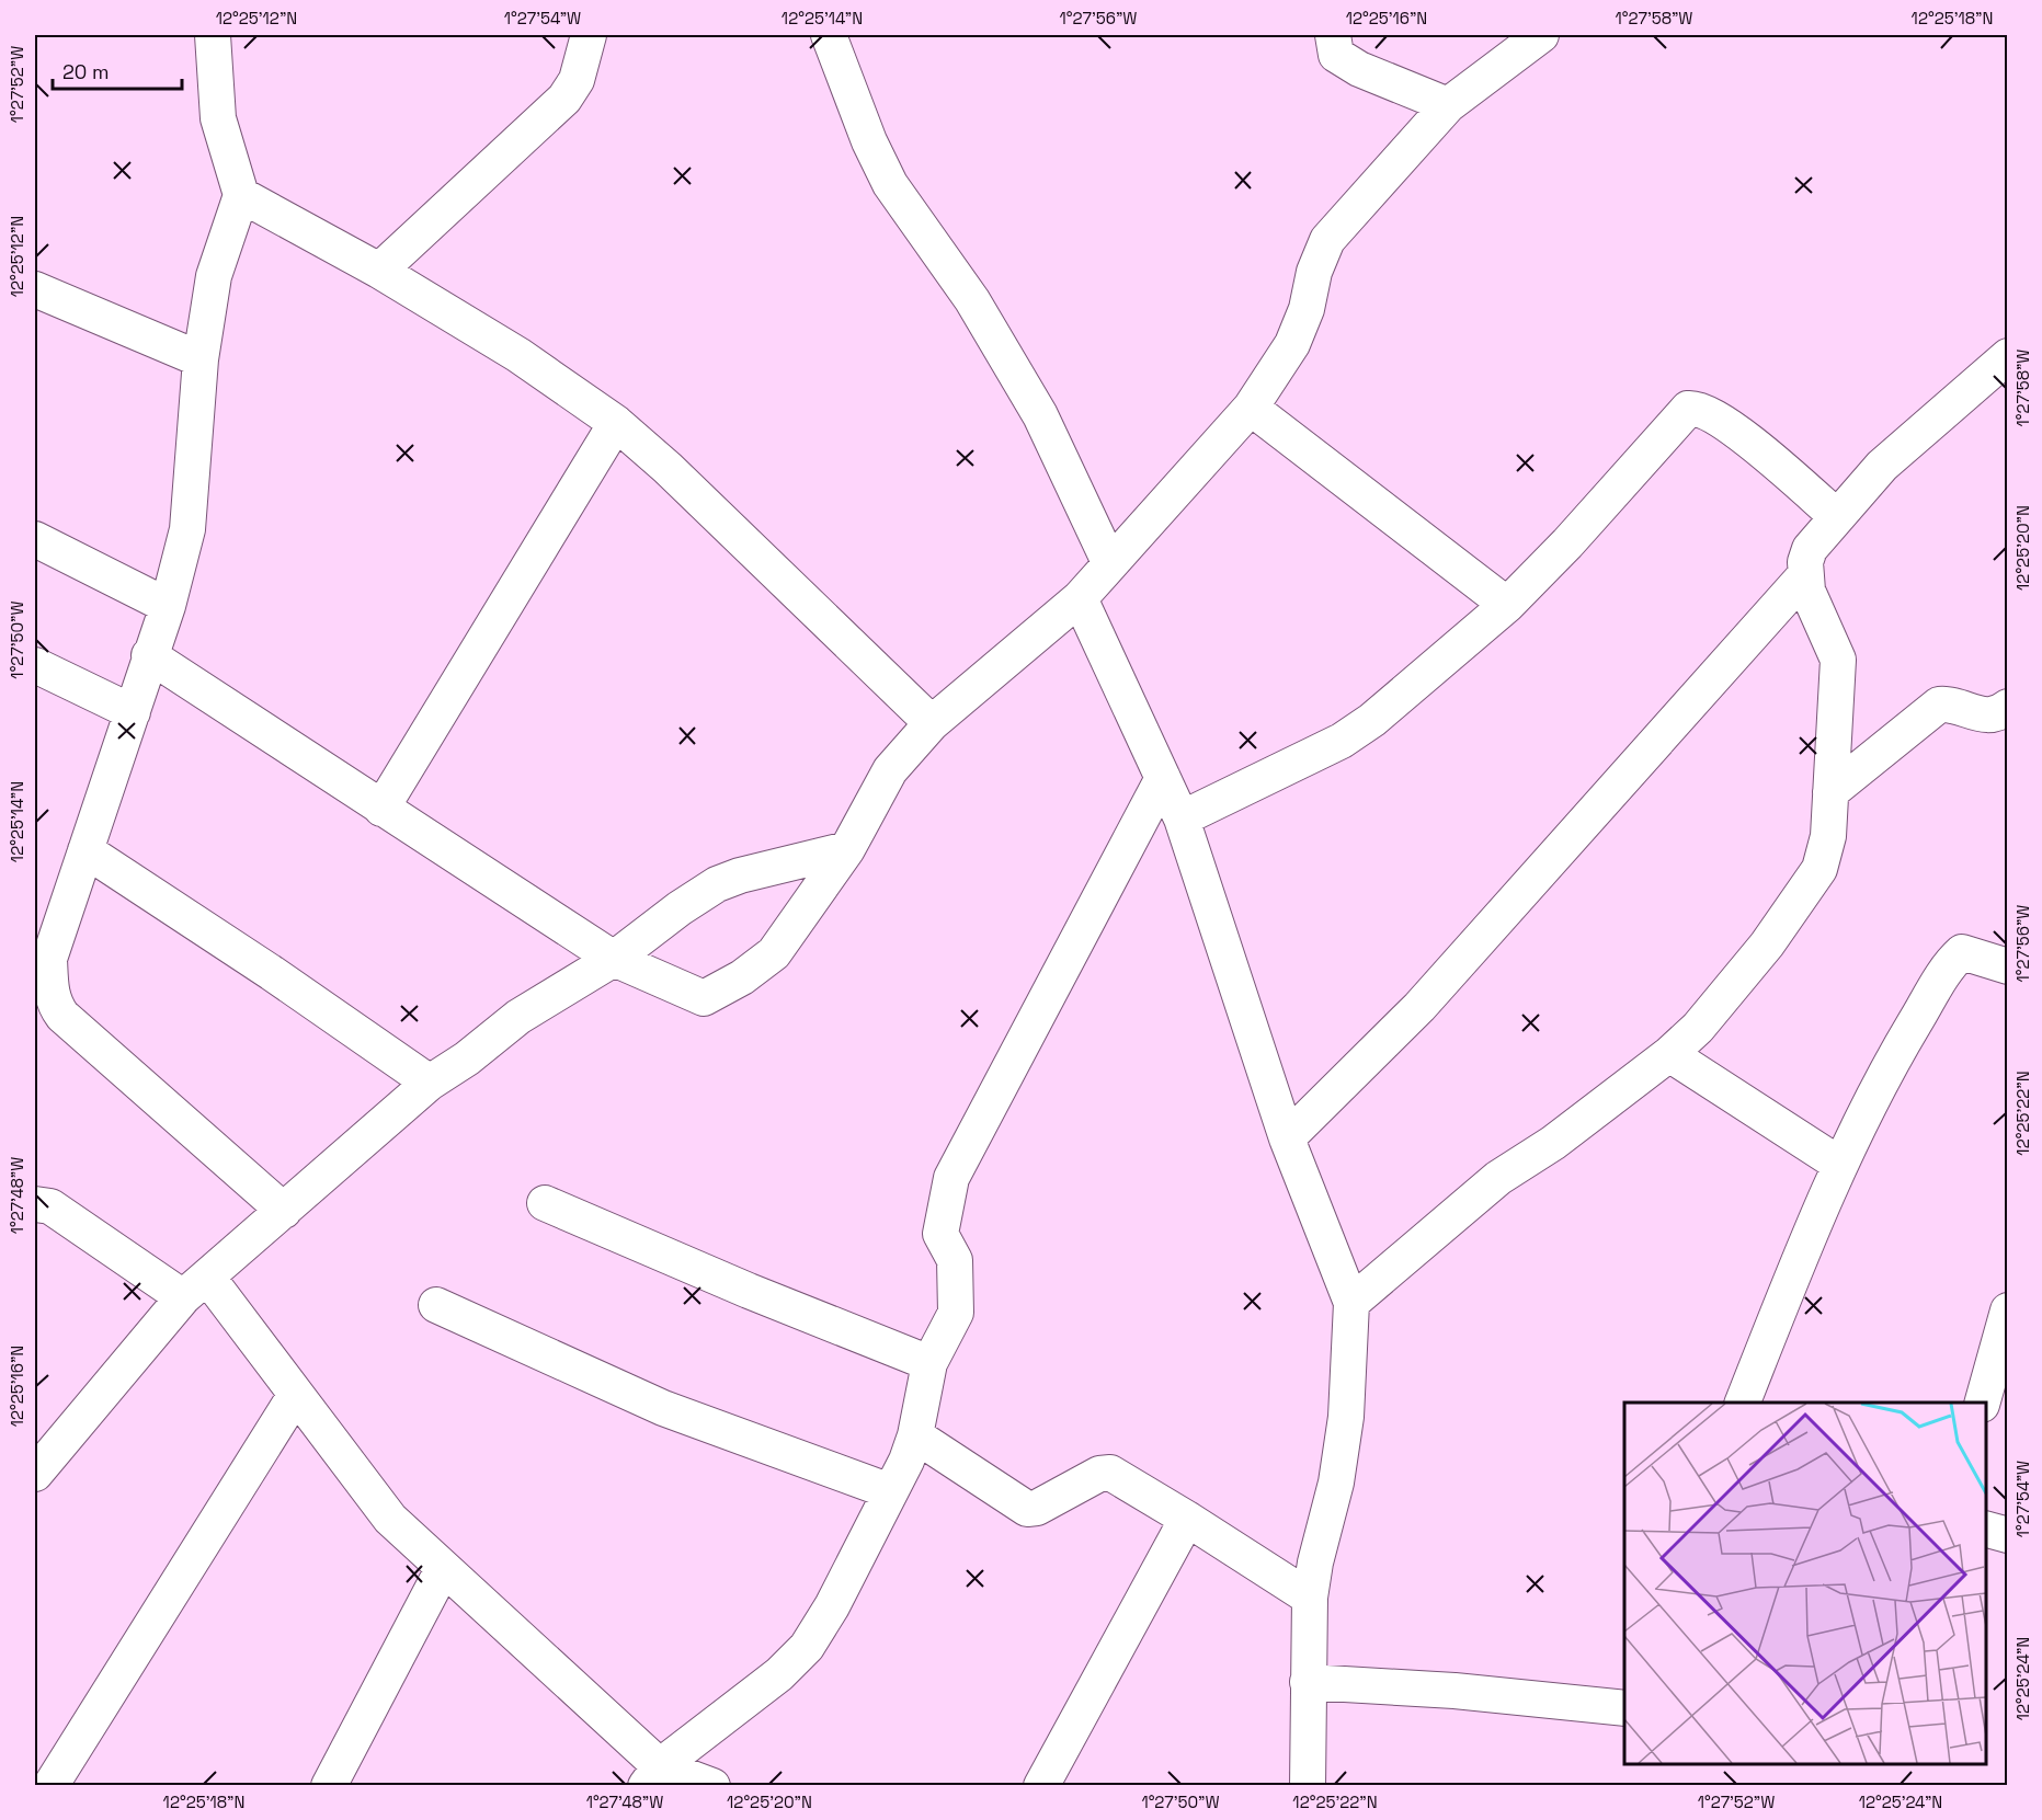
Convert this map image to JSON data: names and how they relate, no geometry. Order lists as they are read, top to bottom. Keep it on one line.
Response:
{"scale_bar":"20 m","coordinates":["12°25'12\"N","1°27'54\"W","12°25'14\"N","1°27'56\"W","12°25'16\"N","1°27'58\"W","12°25'18\"N","1°27'52\"W","12°25'20\"N","1°27'50\"W","12°25'22\"N","1°27'48\"W","12°25'24\"N"]}
